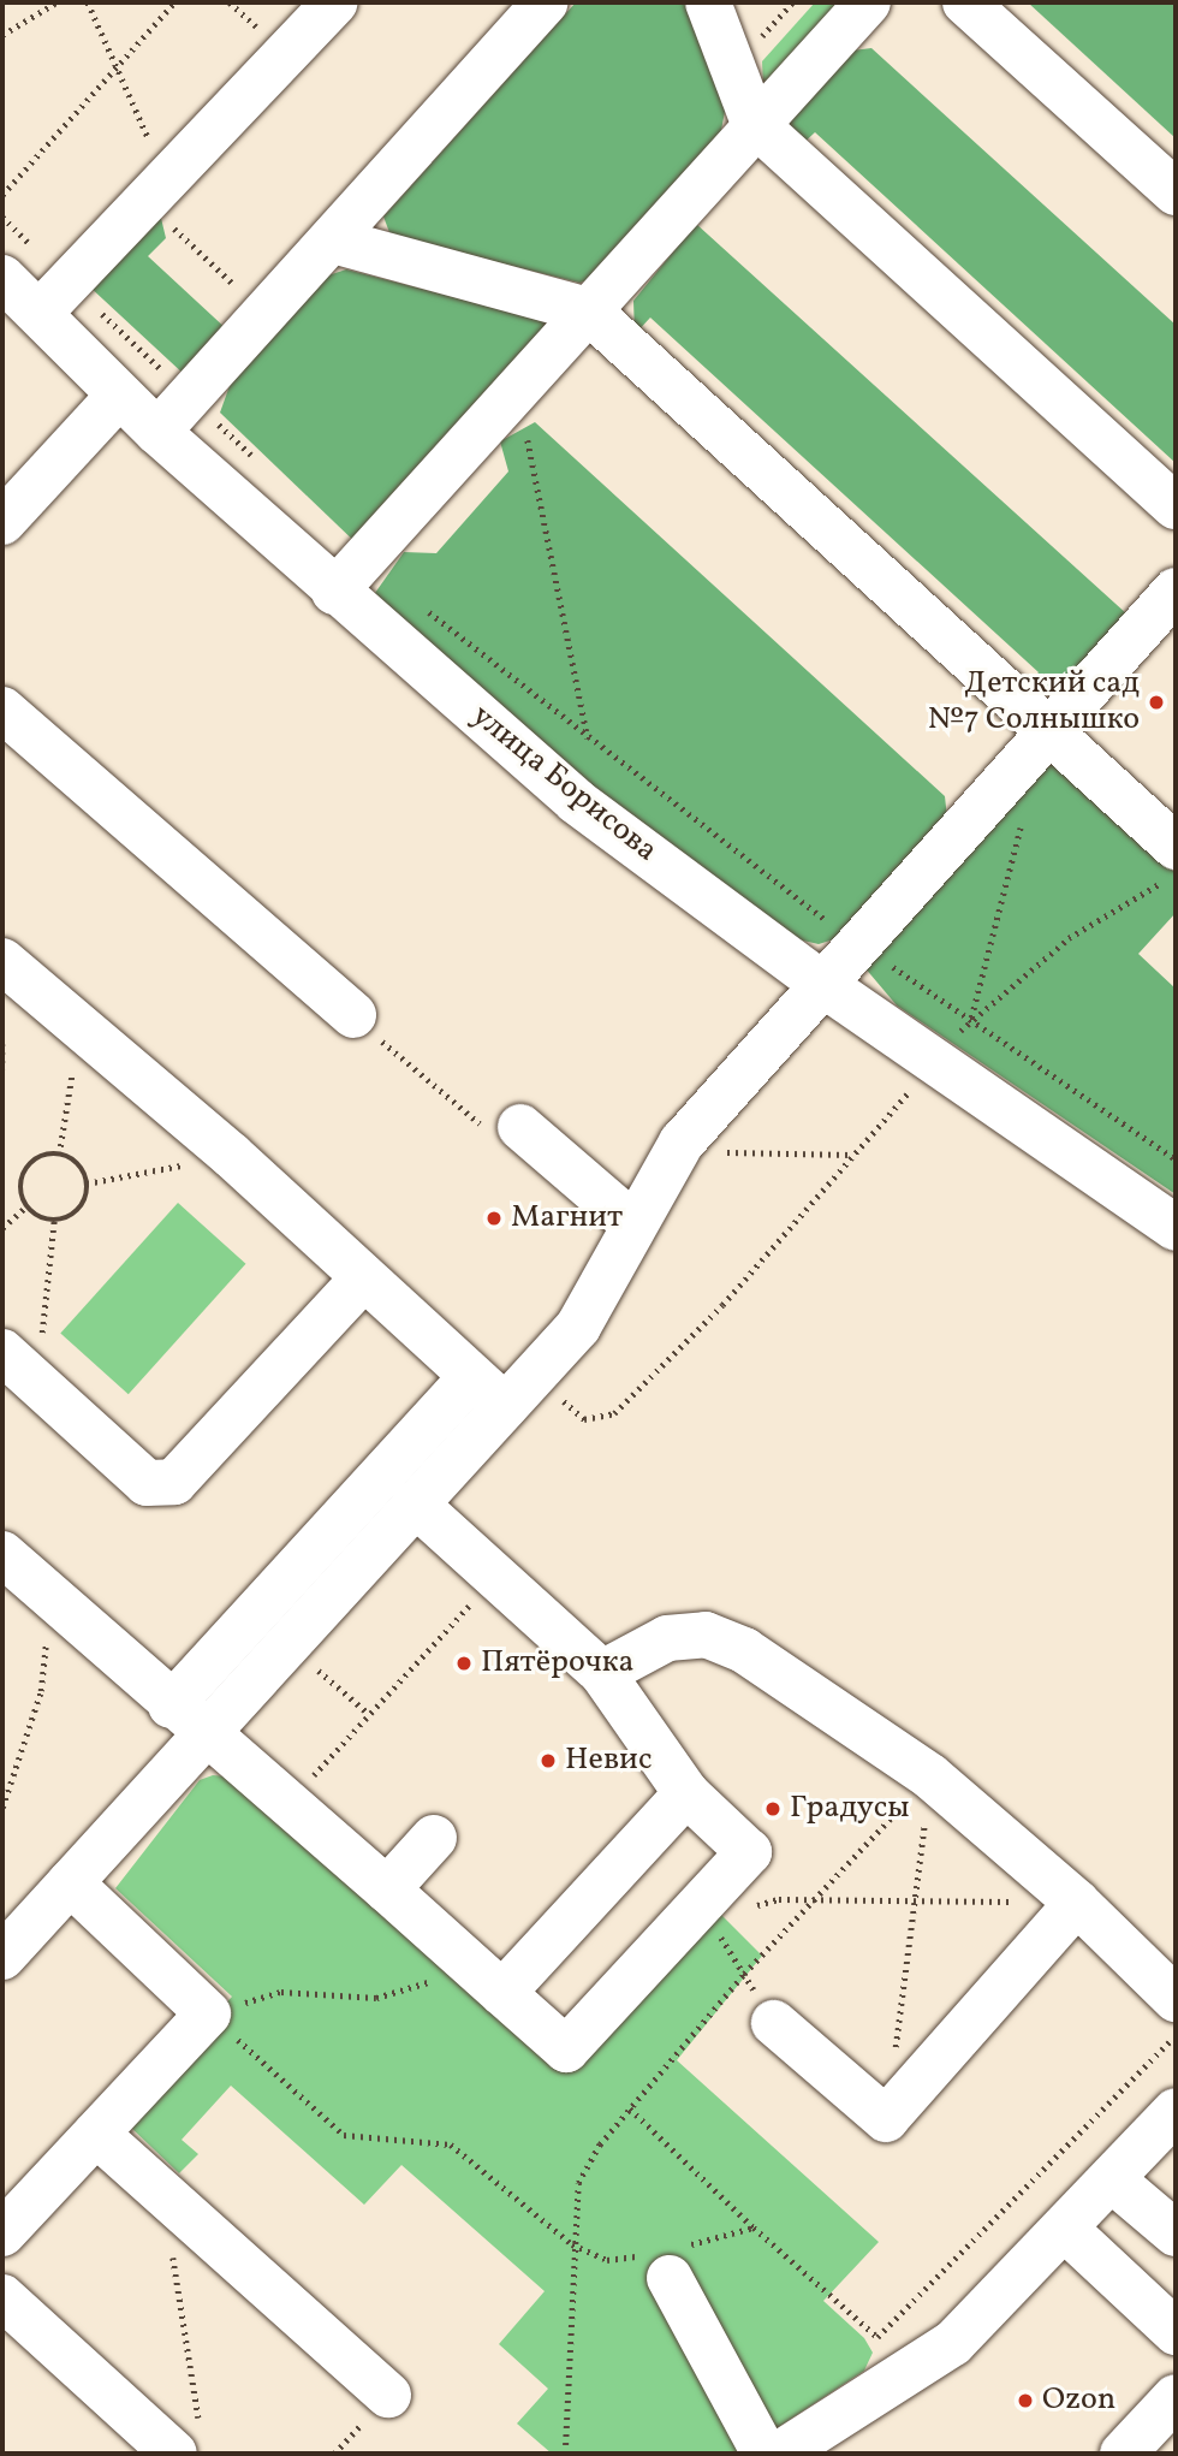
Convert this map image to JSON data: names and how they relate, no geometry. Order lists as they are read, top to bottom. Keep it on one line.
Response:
{"streets":{"street":["улица Борисова"]},"places":["Детский сад №7 Солнышко","Магнит","Пятёрочка","Невис","Градусы","Ozon"]}
